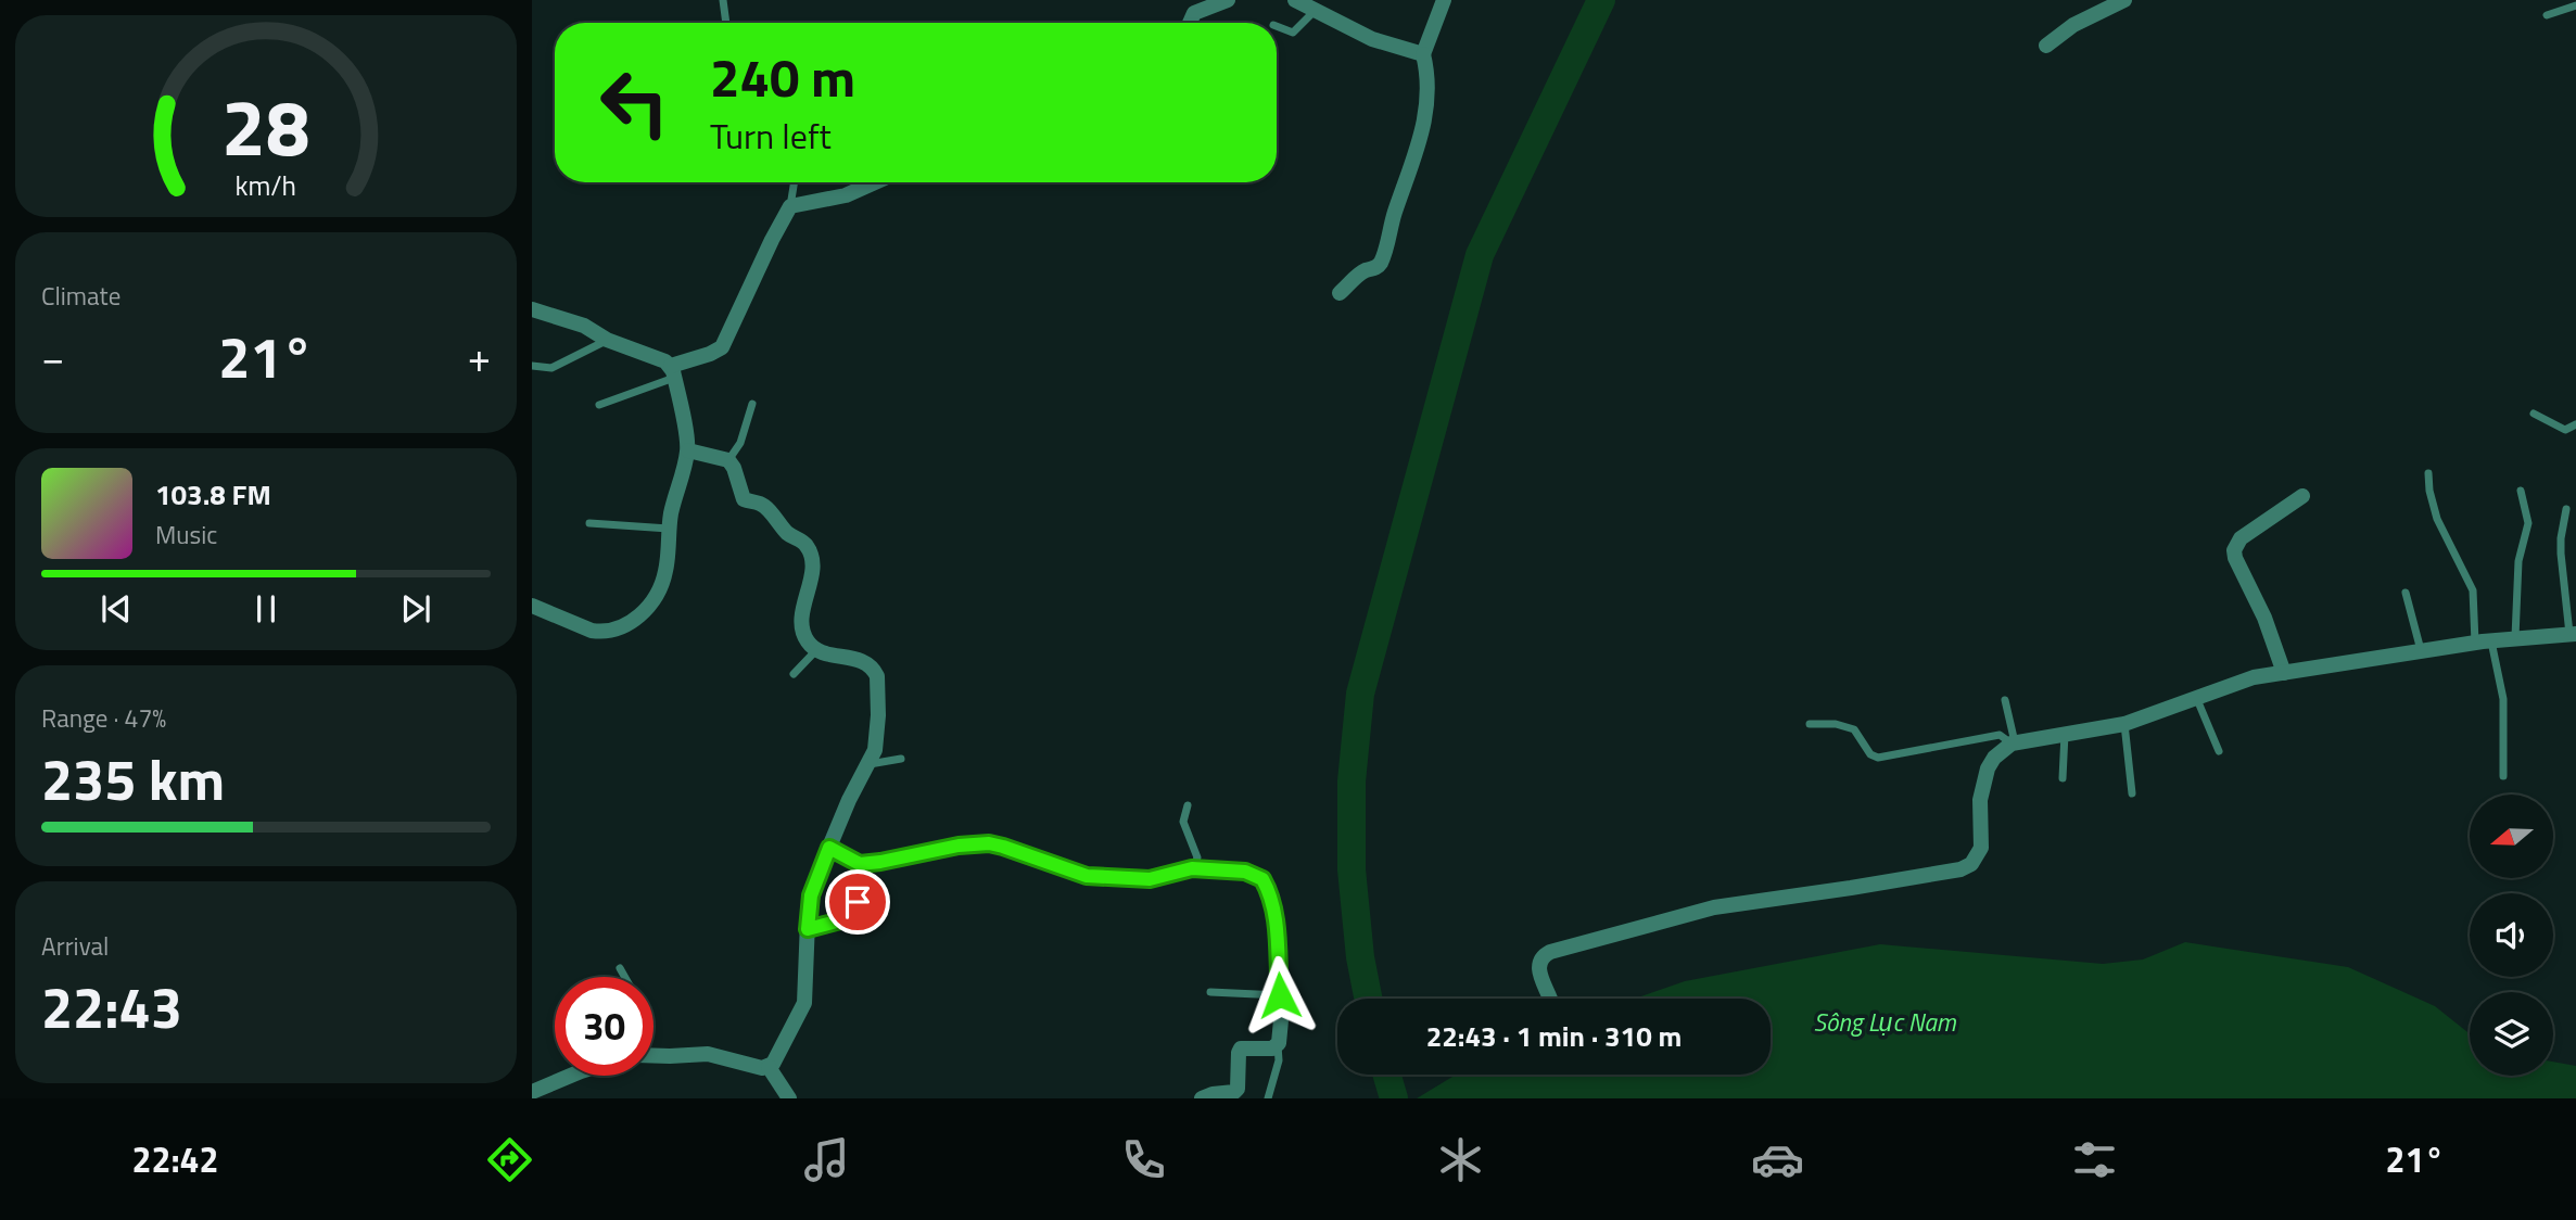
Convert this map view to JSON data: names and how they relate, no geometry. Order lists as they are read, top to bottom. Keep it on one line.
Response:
{"water":["Sông Lục Nam"],"north":"left","page":{"turn":["240 m","Turn left"],"tile":["Climate",["Range · 47%","235 km"],["Arrival","22:43"]],"heat":["−","21°","+"],"song":["103.8 FM","Music"],"limit":"30","trip":"22:43 · 1 min · 310 m","tabs":["22:42","21°"],"gauge":["28","km/h"]}}
